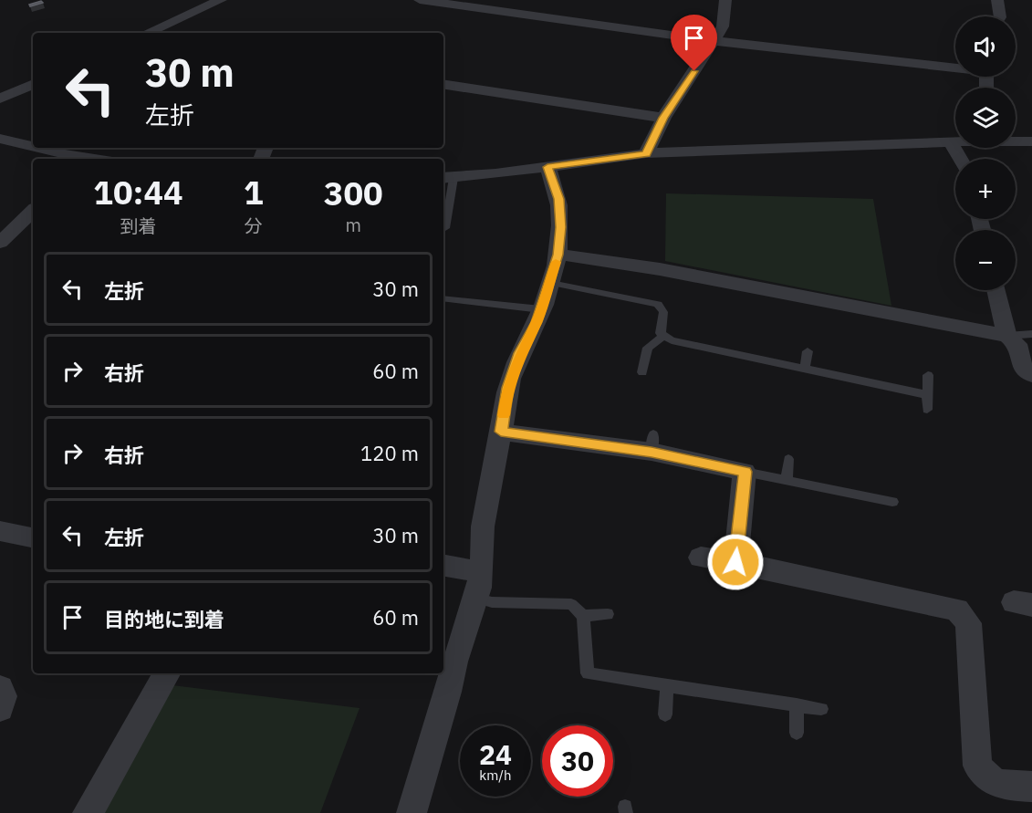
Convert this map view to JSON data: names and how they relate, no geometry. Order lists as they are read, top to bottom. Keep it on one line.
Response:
{"page":{"map_buttons":["+","−"],"turn":["30 m","左折"],"eta":["10:44","到着","1","分","300","m"],"list":[{"name":"左折","value":"30 m"},{"name":"右折","value":"60 m"},{"name":"右折","value":"120 m"},{"name":"左折","value":"30 m"},{"name":"目的地に到着","value":"60 m"}],"speed":"24 km/h","limit":"30"}}
